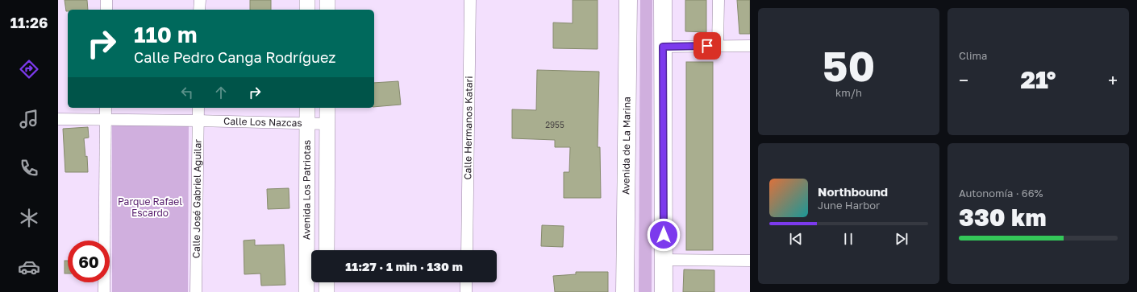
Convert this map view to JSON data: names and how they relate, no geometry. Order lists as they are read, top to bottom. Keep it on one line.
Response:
{"streets":{"main road":["Avenida de La Marina","Avenida Los Patriotas"],"street":["Calle Los Nazcas","Calle Hermanos Katari","Calle José Gabriel Aguilar"]},"crossings":[["Calle Los Nazcas","Avenida Los Patriotas"],["Calle Los Nazcas","Calle José Gabriel Aguilar"]],"parks":["Parque Rafael Escardo"],"house_numbers":["2955"],"page":{"tabs":"11:26","tile":[["50","km/h"],"Clima",["Autonomía · 66%","330 km"]],"turn":["110 m","Calle Pedro Canga Rodríguez"],"heat":["−","21°","+"],"song":["Northbound","June Harbor"],"limit":"60","trip":"11:27 · 1 min · 130 m"}}
